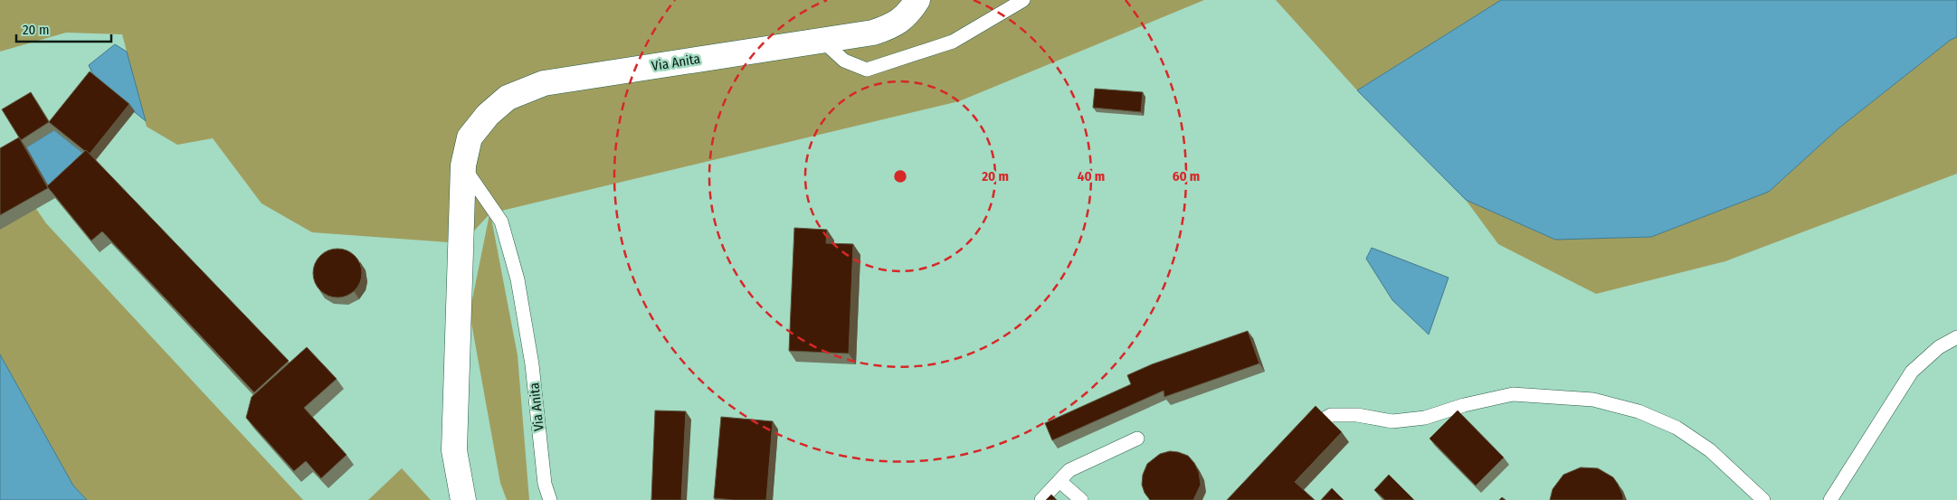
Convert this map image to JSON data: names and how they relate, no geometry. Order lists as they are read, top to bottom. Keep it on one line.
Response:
{"streets":{"street":["Via Anita"]},"scale_bar":"20 m","rings":["20 m","40 m","60 m"]}
